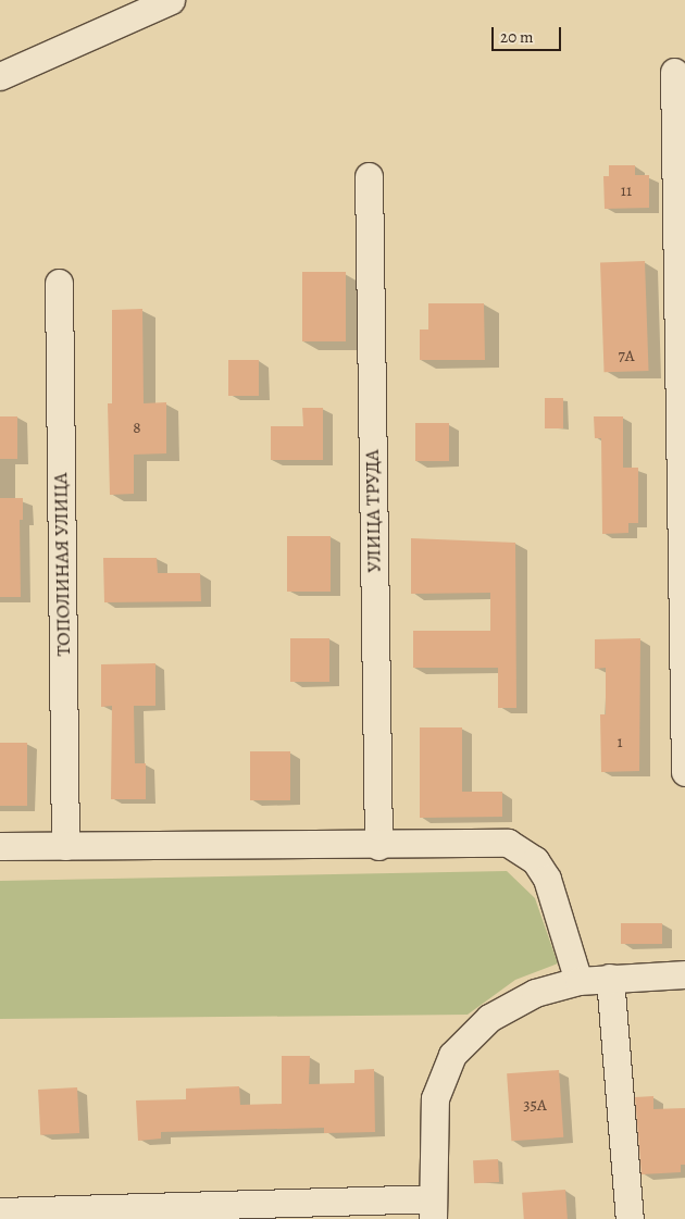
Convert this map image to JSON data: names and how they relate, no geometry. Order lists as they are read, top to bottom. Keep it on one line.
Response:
{"streets":{"street":["УЛИЦА ТРУДА","ТОПОЛИНАЯ УЛИЦА"]},"house_numbers":["11","7А","8","1","35А"],"scale_bar":"20 m"}
